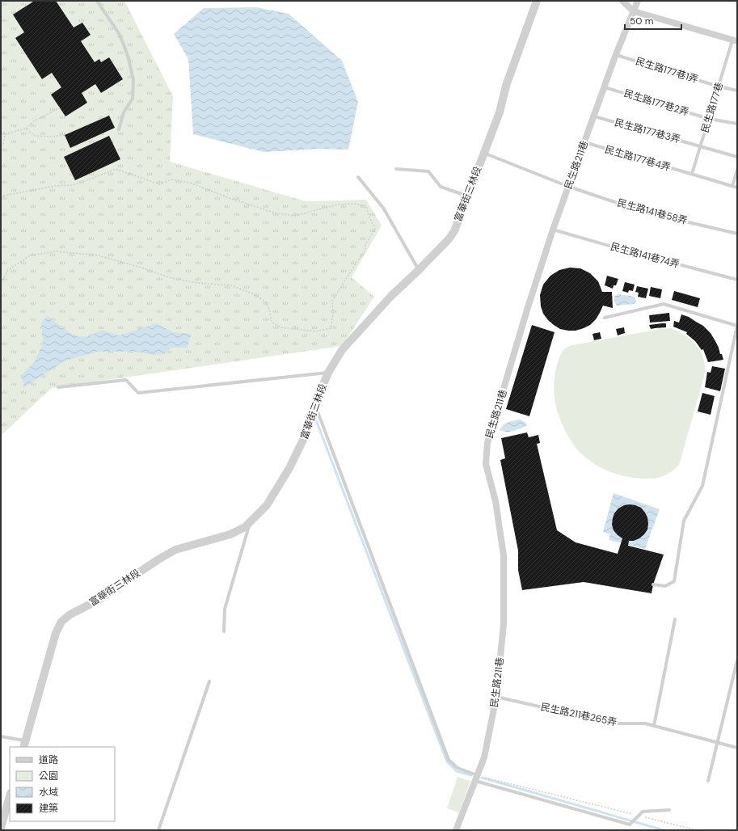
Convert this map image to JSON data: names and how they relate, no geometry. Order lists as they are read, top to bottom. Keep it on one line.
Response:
{"streets":{"street":["民生路211巷","富華街三林段"],"lane":["民生路177巷1弄","民生路177巷2弄","民生路177巷","民生路177巷3弄","民生路177巷4弄","民生路141巷58弄","民生路141巷74弄","民生路211巷265弄"]},"crossings":[["民生路177巷1弄","民生路177巷"],["民生路177巷1弄","民生路211巷"],["民生路177巷2弄","民生路177巷"],["民生路177巷2弄","民生路211巷"],["民生路177巷","民生路177巷3弄"],["民生路177巷","民生路177巷4弄"],["民生路177巷3弄","民生路211巷"],["民生路177巷4弄","民生路211巷"],["民生路211巷","民生路141巷58弄"],["民生路211巷","民生路141巷74弄"],["民生路211巷","民生路211巷265弄"],["富華街三林段","民生路141巷58弄"]],"legend":["道路","公園","水域","建築"],"scale_bar":"50 m"}
